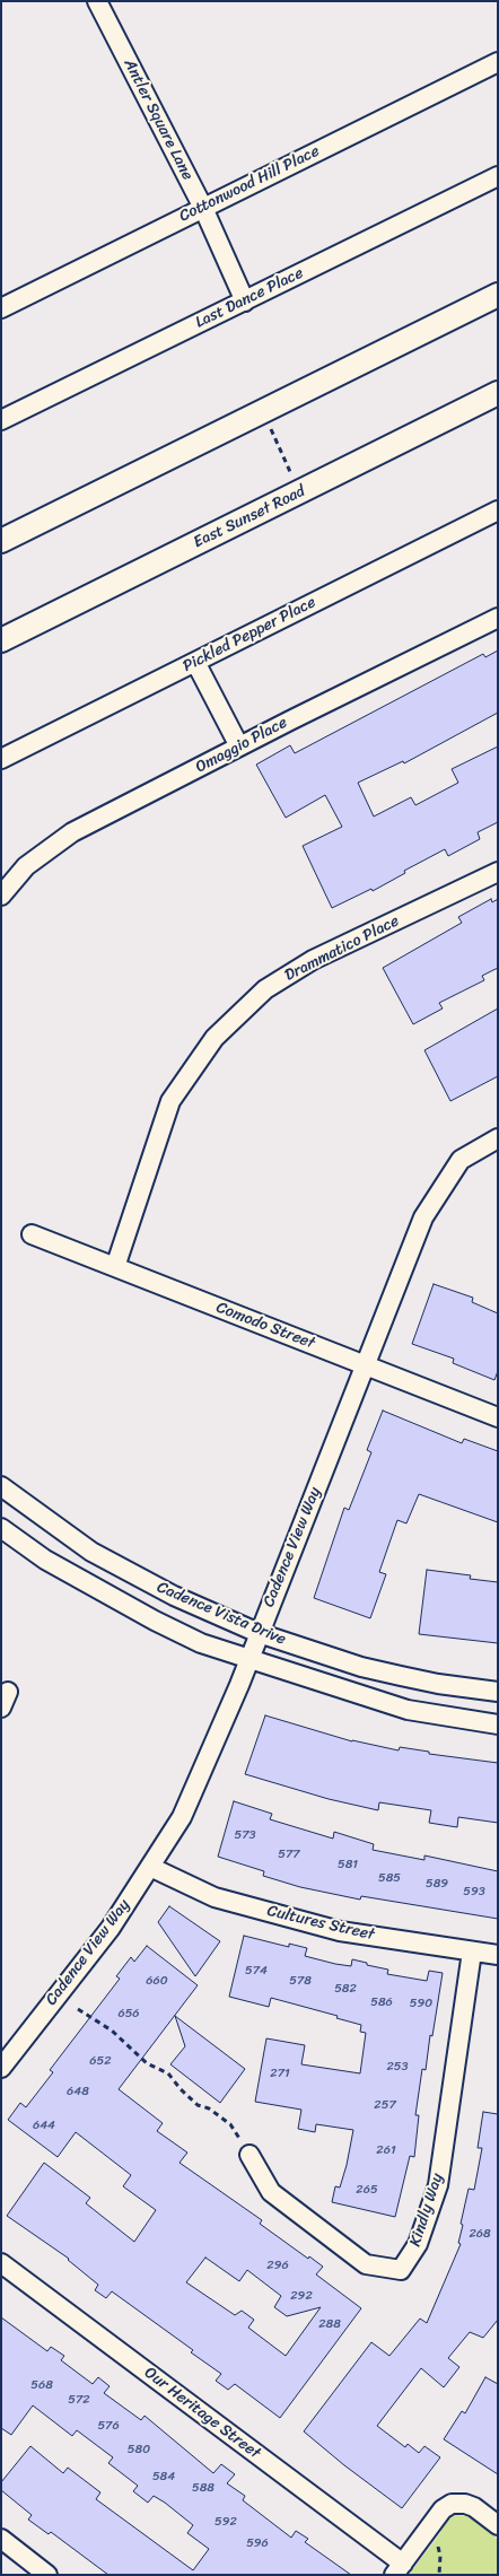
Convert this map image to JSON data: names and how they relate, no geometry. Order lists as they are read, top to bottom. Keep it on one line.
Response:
{"streets":{"main road":["East Sunset Road"],"street":["Antler Square Lane","Cottonwood Hill Place","Last Dance Place","Pickled Pepper Place","Omaggio Place","Drammatico Place","Comodo Street","Cadence View Way","Cadence Vista Drive","Cultures Street","Kindly Way","Our Heritage Street"]},"crossings":[["Antler Square Lane","Cottonwood Hill Place"],["Antler Square Lane","Last Dance Place"],["Drammatico Place","Comodo Street"],["Comodo Street","Cadence View Way"],["Cadence View Way","Cadence Vista Drive"],["Cadence View Way","Cultures Street"],["Cultures Street","Kindly Way"]],"house_numbers":["573","577","581","585","589","593","574","660","578","582","586","590","656","652","253","271","648","257","644","261","265","268","296","292","288","568","572","576","580","584","588","592","596"]}
